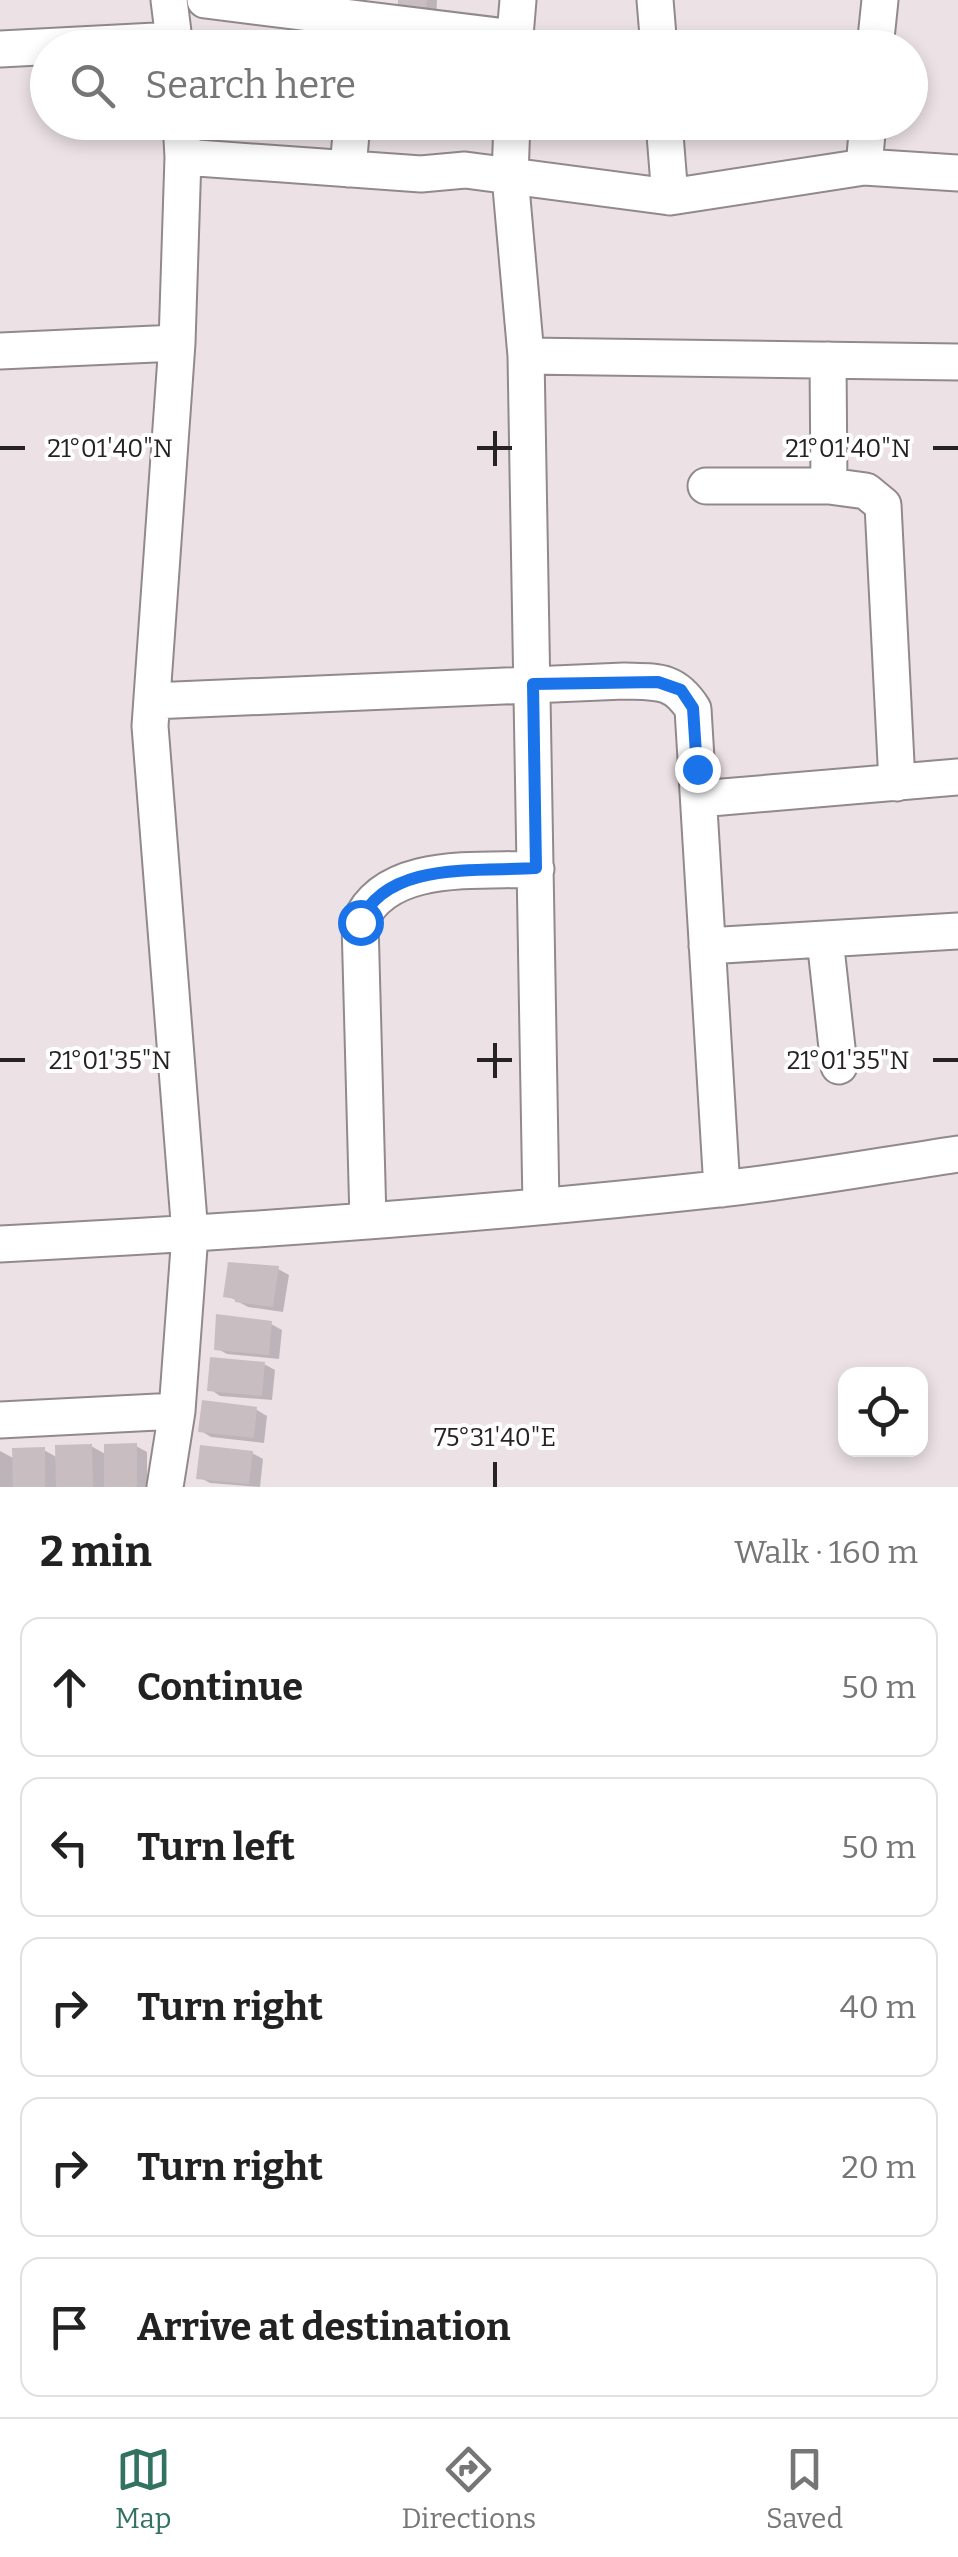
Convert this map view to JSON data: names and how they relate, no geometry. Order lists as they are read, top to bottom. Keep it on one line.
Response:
{"page":{"search":"Search here","heading":["2 min","Walk · 160 m"],"list":[["Continue","50 m"],["Turn left","50 m"],["Turn right","40 m"],["Turn right","20 m"],"Arrive at destination"],"nav":["Map","Directions","Saved"]},"coordinates":["21°01'40\"N","21°01'35\"N","75°31'40\"E"]}
